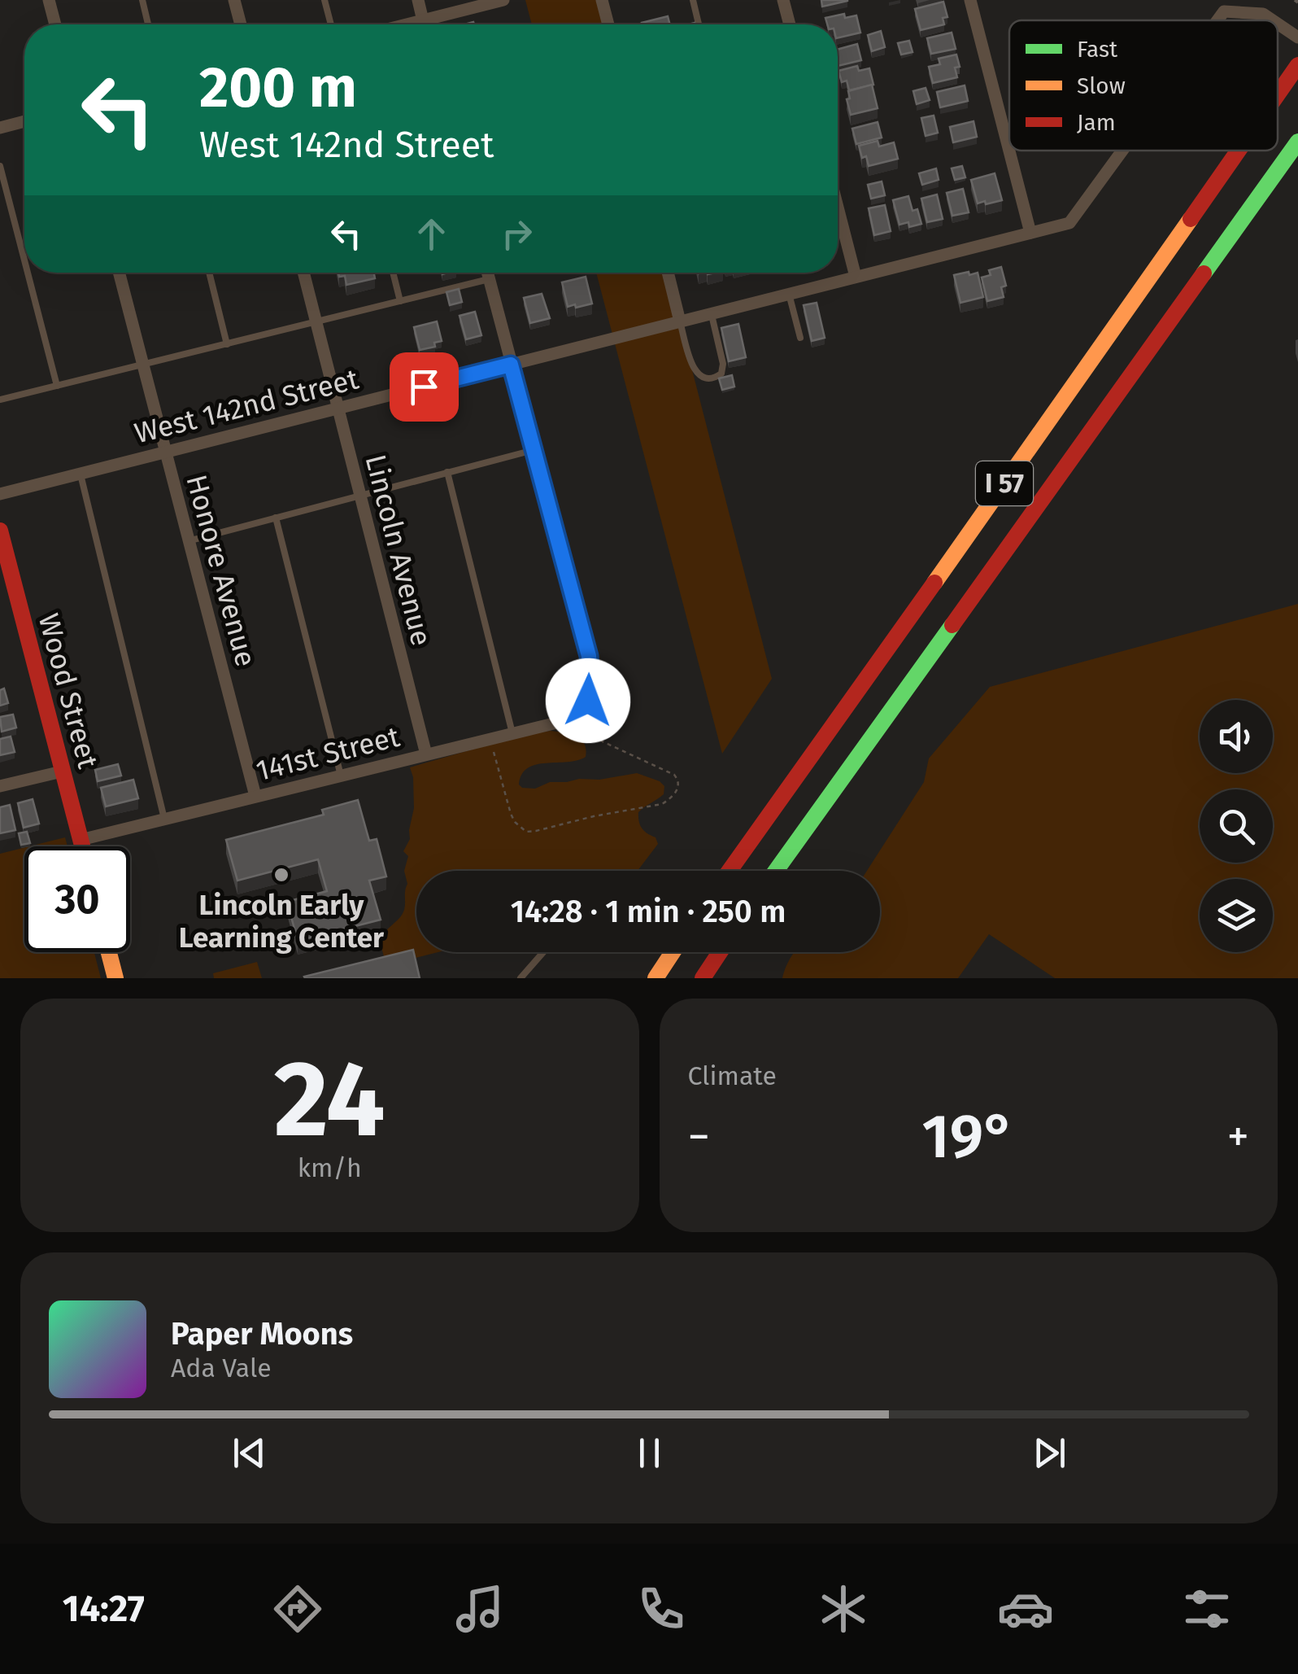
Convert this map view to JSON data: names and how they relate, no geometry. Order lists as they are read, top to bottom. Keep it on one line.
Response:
{"streets":{"main road":["I 57","Wood Street"],"street":["West 142nd Street","Lincoln Avenue","Honore Avenue","141st Street"]},"crossings":[["West 142nd Street","Lincoln Avenue"],["West 142nd Street","Honore Avenue"],["Lincoln Avenue","141st Street"],["Honore Avenue","141st Street"],["Wood Street","141st Street"]],"places":["Lincoln Early Learning Center"],"legend":["Fast","Slow","Jam"],"page":{"turn":["200 m","West 142nd Street"],"limit":"30","trip":"14:28 · 1 min · 250 m","tile":[["24","km/h"],"Climate"],"heat":["−","19°","+"],"song":["Paper Moons","Ada Vale"],"tabs":"14:27"}}
